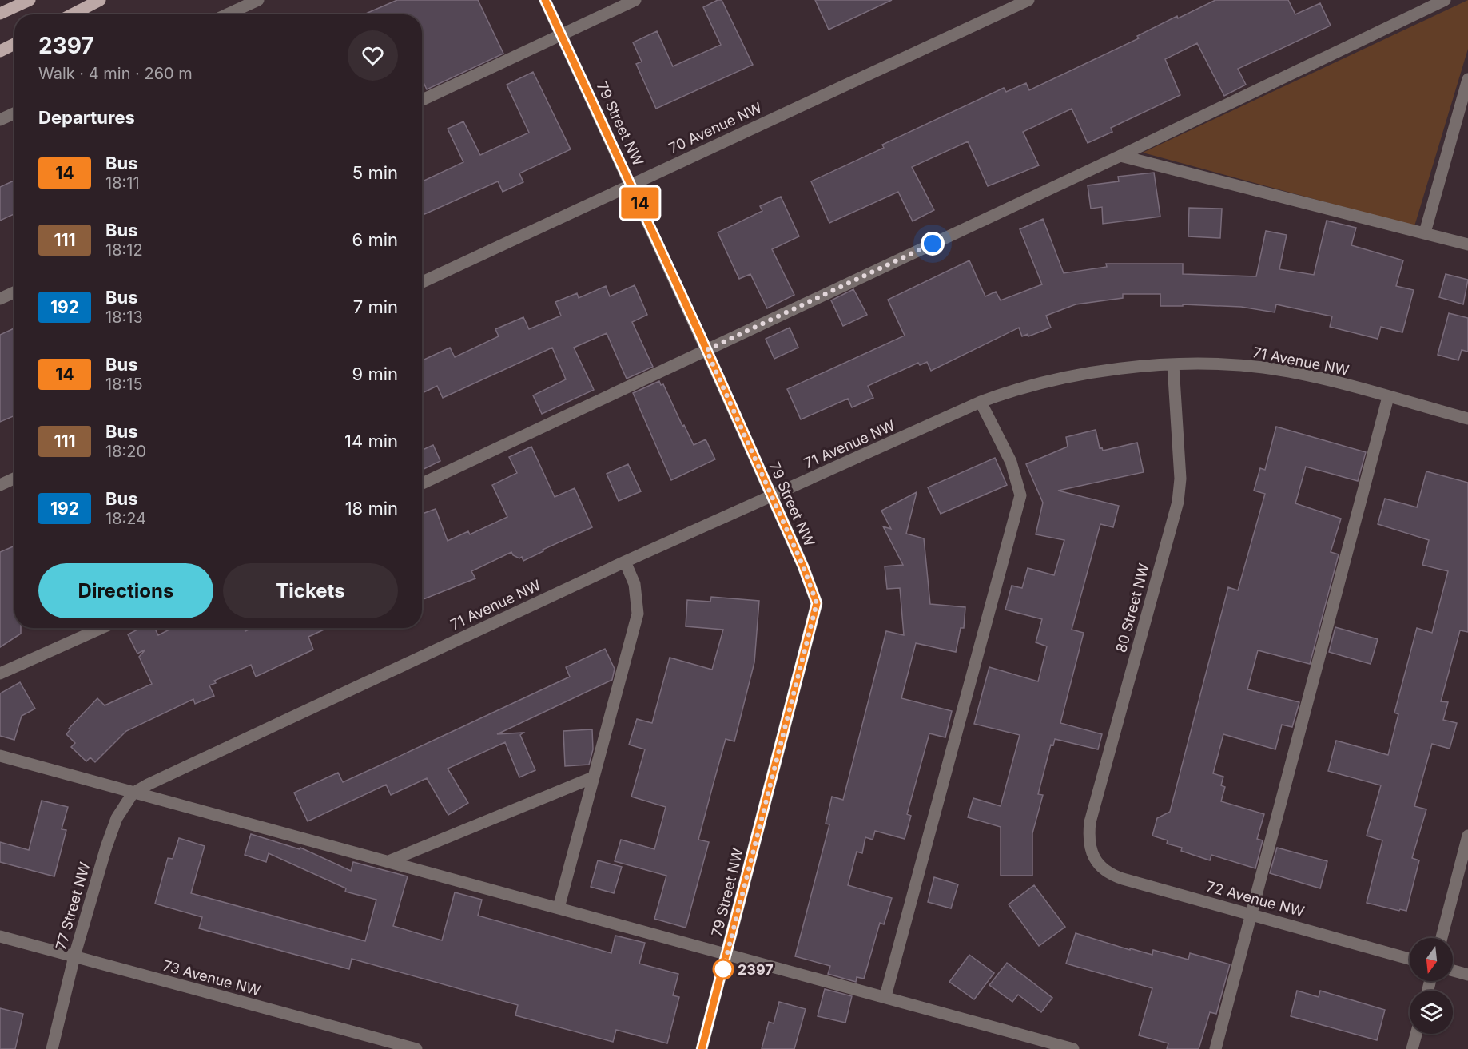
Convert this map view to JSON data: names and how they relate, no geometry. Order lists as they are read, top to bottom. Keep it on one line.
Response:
{"streets":{"street":["79 Street NW","70 Avenue NW","71 Avenue NW","80 Street NW","72 Avenue NW","77 Street NW","73 Avenue NW"]},"crossings":[["79 Street NW","70 Avenue NW"],["79 Street NW","71 Avenue NW"],["71 Avenue NW","80 Street NW"],["71 Avenue NW","77 Street NW"],["80 Street NW","72 Avenue NW"],["77 Street NW","73 Avenue NW"]],"places":["2397"],"lines":["bus line 14"],"north":"bottom","page":{"on_map":"14","heading":[["2397","Walk · 4 min · 260 m"],"Departures"],"list":[{"mark":"14","name":"Bus","note":"18:11","value":"5 min"},{"mark":"111","name":"Bus","note":"18:12","value":"6 min"},{"mark":"192","name":"Bus","note":"18:13","value":"7 min"},{"mark":"14","name":"Bus","note":"18:15","value":"9 min"},{"mark":"111","name":"Bus","note":"18:20","value":"14 min"},{"mark":"192","name":"Bus","note":"18:24","value":"18 min"}],"buttons":["Directions","Tickets"]}}
